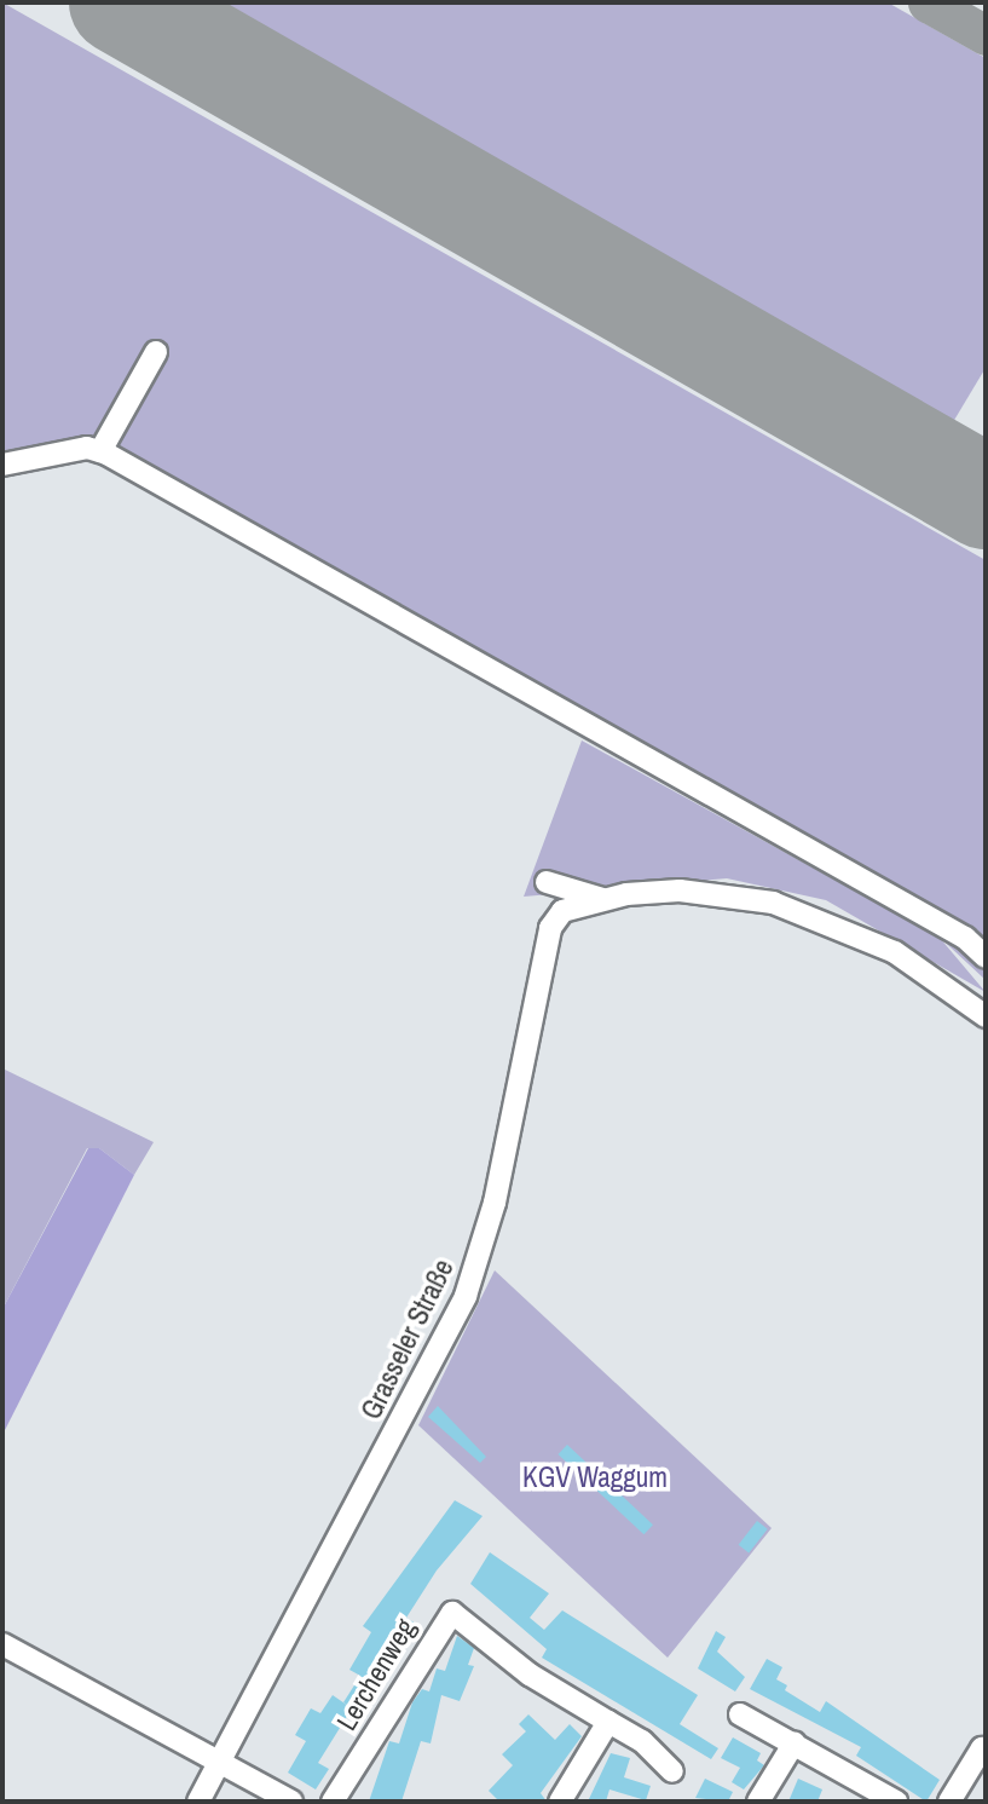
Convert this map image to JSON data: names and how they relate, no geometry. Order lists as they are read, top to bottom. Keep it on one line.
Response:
{"streets":{"street":["Grasseler Straße","Lerchenweg"]},"parks":["KGV Waggum"]}
